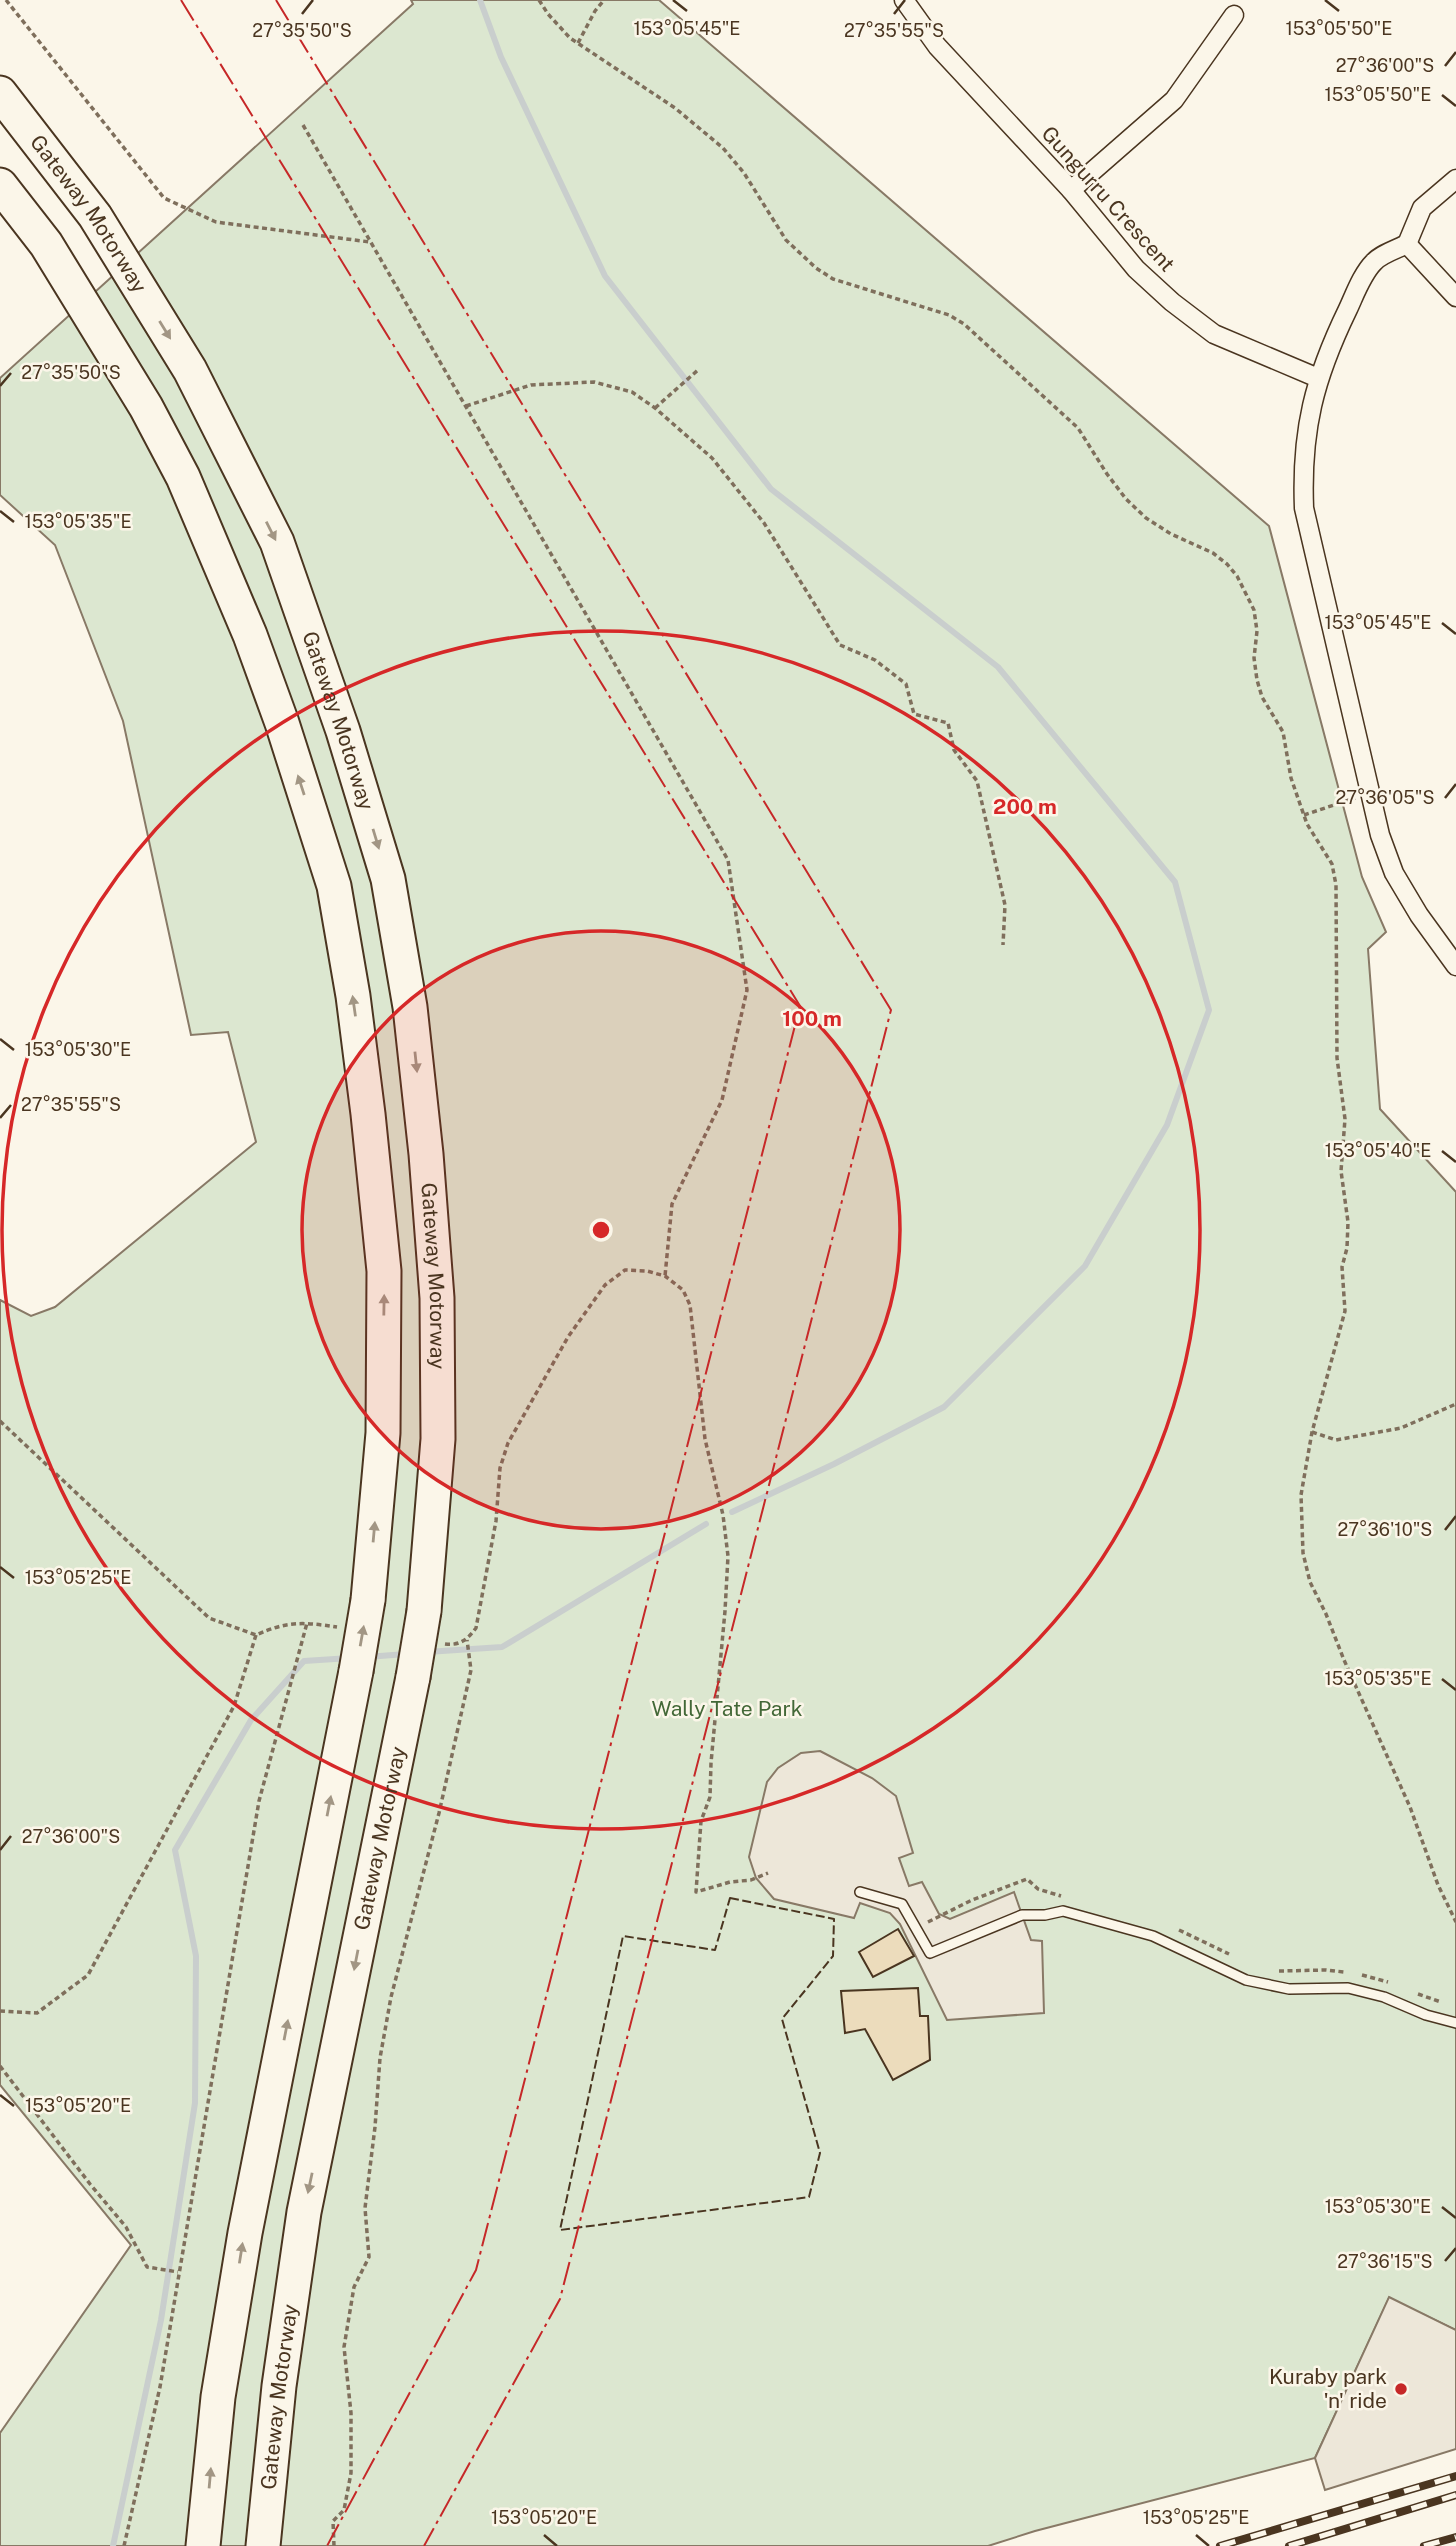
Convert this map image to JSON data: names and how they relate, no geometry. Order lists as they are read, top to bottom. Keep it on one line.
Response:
{"streets":{"highway":["Gateway Motorway"],"street":["Gungurru Crescent"]},"parks":["Wally Tate Park"],"places":["Kuraby park 'n' ride"],"coordinates":["153°05'45\"E","153°05'50\"E","27°35'50\"S","27°35'55\"S","27°36'00\"S","153°05'35\"E","27°36'05\"S","153°05'30\"E","153°05'40\"E","27°36'10\"S","153°05'25\"E","153°05'20\"E","27°36'15\"S"],"rings":["200 m","100 m"]}
